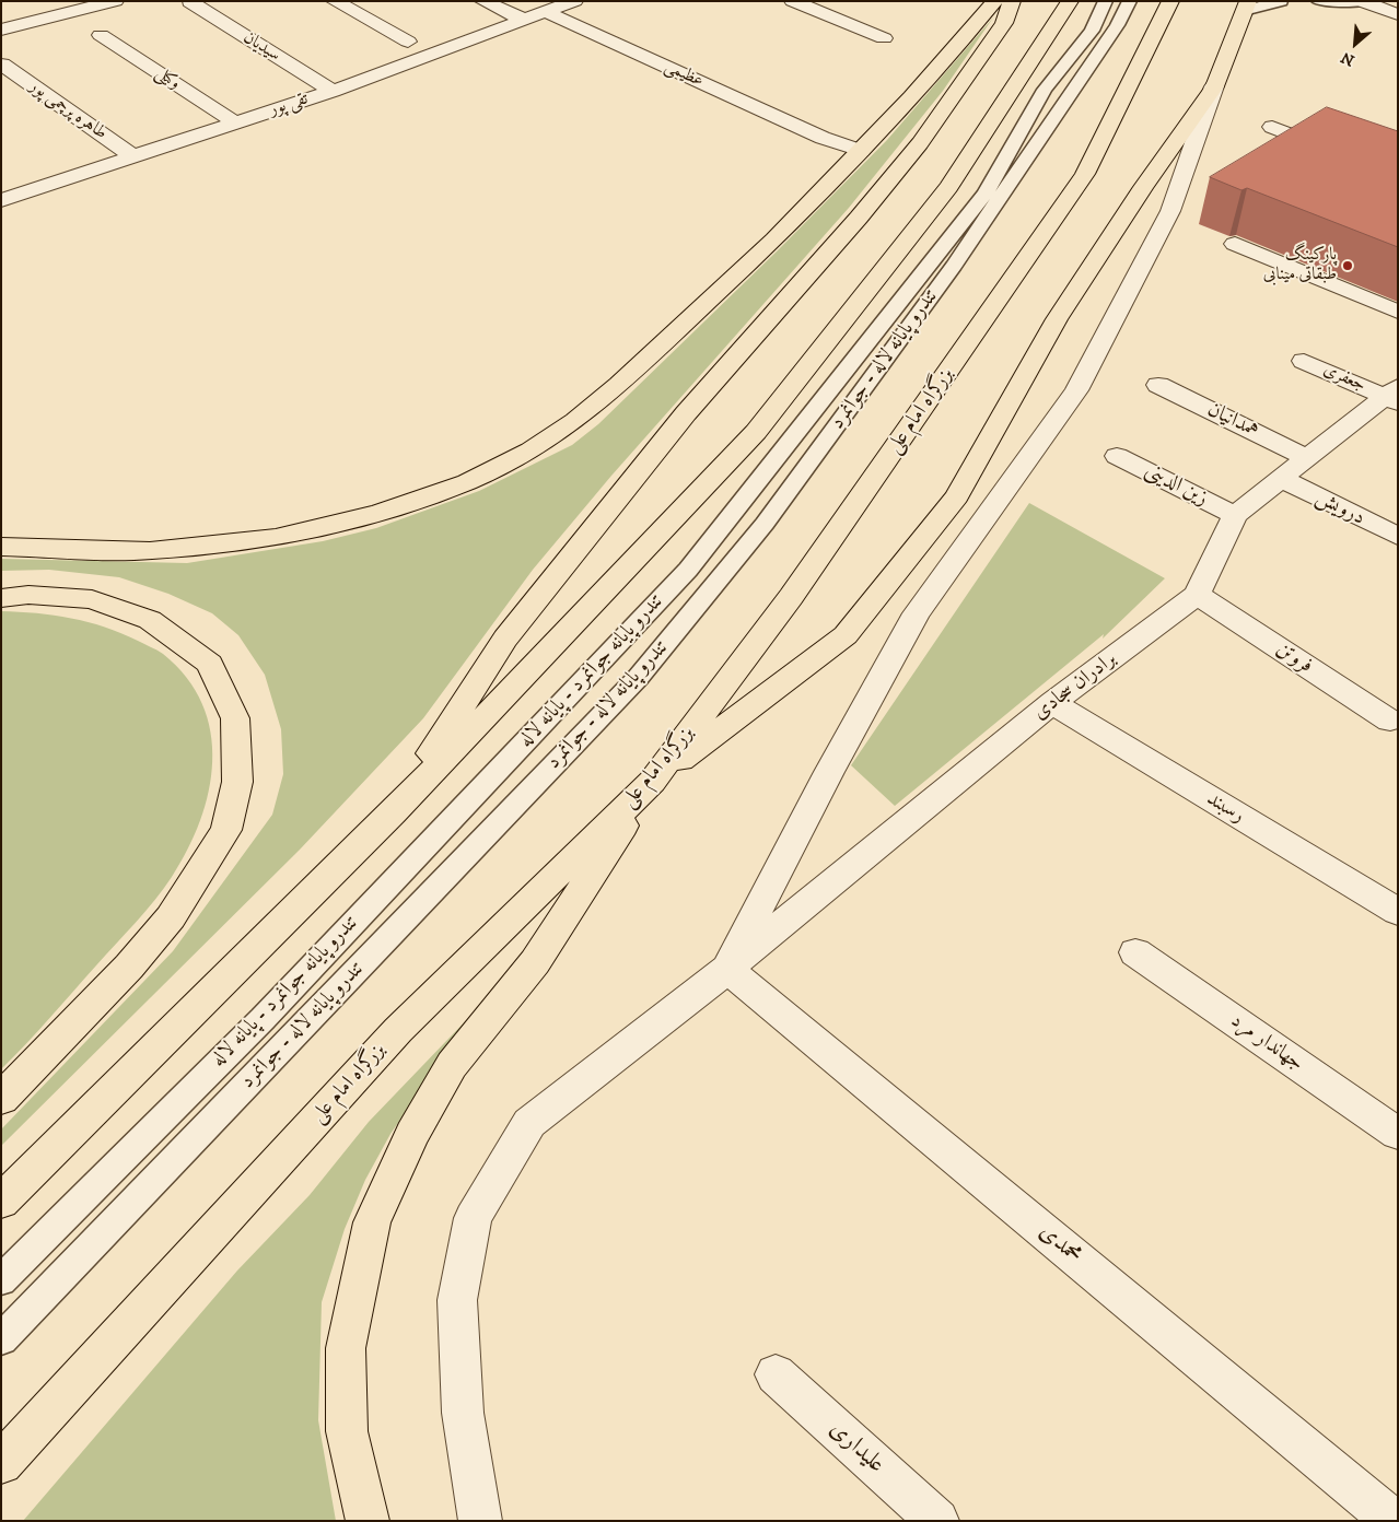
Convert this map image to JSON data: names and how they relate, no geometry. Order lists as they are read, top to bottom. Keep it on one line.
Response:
{"streets":{"highway":["بزرگراه امام علی"],"street":["سیدیان","عظیمی","وکیلی","تقی پور","طاهره پرچمی پور","جعفری","همدانیان","زین الدینی","درویش","فروتن","برادران سجادی","رسبند","جهاندار مرد","محمدی","علیداری"],"lane":["تندرو پایانه لاله - جوانمرد","تندرو پایانه جوانمرد - پایانه لاله"]},"crossings":[["سیدیان","تقی پور"],["عظیمی","تقی پور"],["وکیلی","تقی پور"],["تقی پور","طاهره پرچمی پور"],["جعفری","برادران سجادی"],["همدانیان","برادران سجادی"],["زین الدینی","برادران سجادی"],["درویش","برادران سجادی"],["فروتن","برادران سجادی"],["برادران سجادی","رسبند"],["برادران سجادی","محمدی"]],"places":["پارکینگ طبقاتی مینابی"],"north":"bottom left"}
